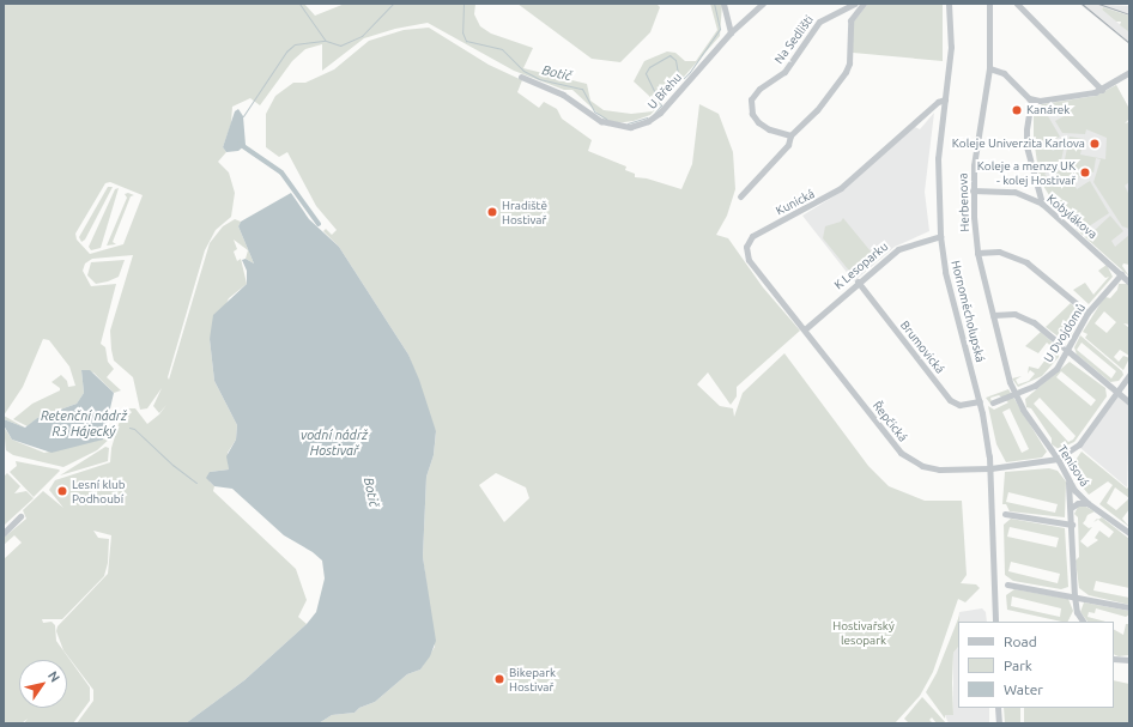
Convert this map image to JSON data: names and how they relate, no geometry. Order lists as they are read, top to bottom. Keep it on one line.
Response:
{"streets":{"street":["Na Sedlišti","U Břehu","Kunická","Herbenova","Kobylákova","K Lesoparku","Hornoměcholupská","U Dvojdomů","Brumovická","Řepčická","Tenisová"]},"crossings":[["Kunická","K Lesoparku"],["Kunická","Hornoměcholupská"],["Kunická","Řepčická"],["Herbenova","Kobylákova"],["Herbenova","U Dvojdomů"],["Herbenova","Tenisová"],["Kobylákova","U Dvojdomů"],["K Lesoparku","Hornoměcholupská"],["K Lesoparku","Brumovická"],["K Lesoparku","Řepčická"],["Hornoměcholupská","Brumovická"],["Hornoměcholupská","Řepčická"],["U Dvojdomů","Tenisová"],["Řepčická","Tenisová"]],"water":["Botič","Retenční nádrž R3 Hájecký","vodní nádrž Hostivař"],"parks":["Hostivařský lesopark"],"places":["Kanárek","Koleje Univerzita Karlova","Koleje a menzy UK - kolej Hostivař","Hradiště Hostivař","Lesní klub Podhoubí","Bikepark Hostivař"],"legend":["Road","Park","Water"],"north":"top right"}
